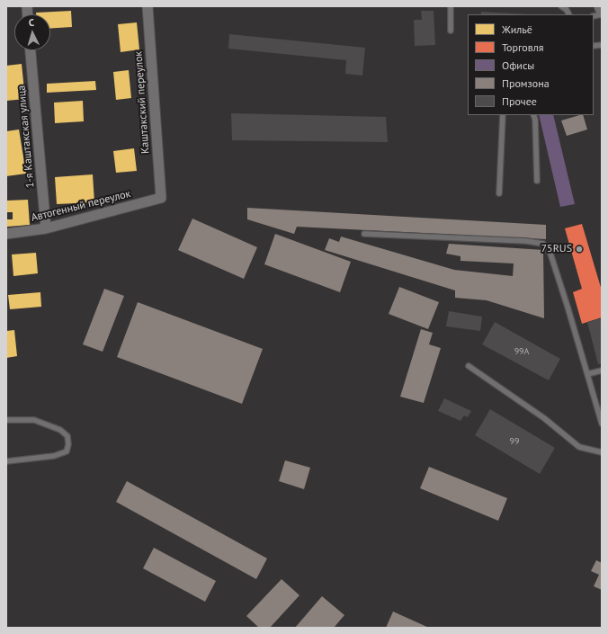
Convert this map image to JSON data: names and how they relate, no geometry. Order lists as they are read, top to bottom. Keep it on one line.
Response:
{"streets":{"street":["Каштакский переулок","1-я Каштакская улица","Автогенный переулок"]},"crossings":[["Каштакский переулок","Автогенный переулок"],["1-я Каштакская улица","Автогенный переулок"]],"places":["75RUS"],"house_numbers":["99А","99"],"legend":["Жильё","Торговля","Офисы","Промзона","Прочее"],"north":"top"}
